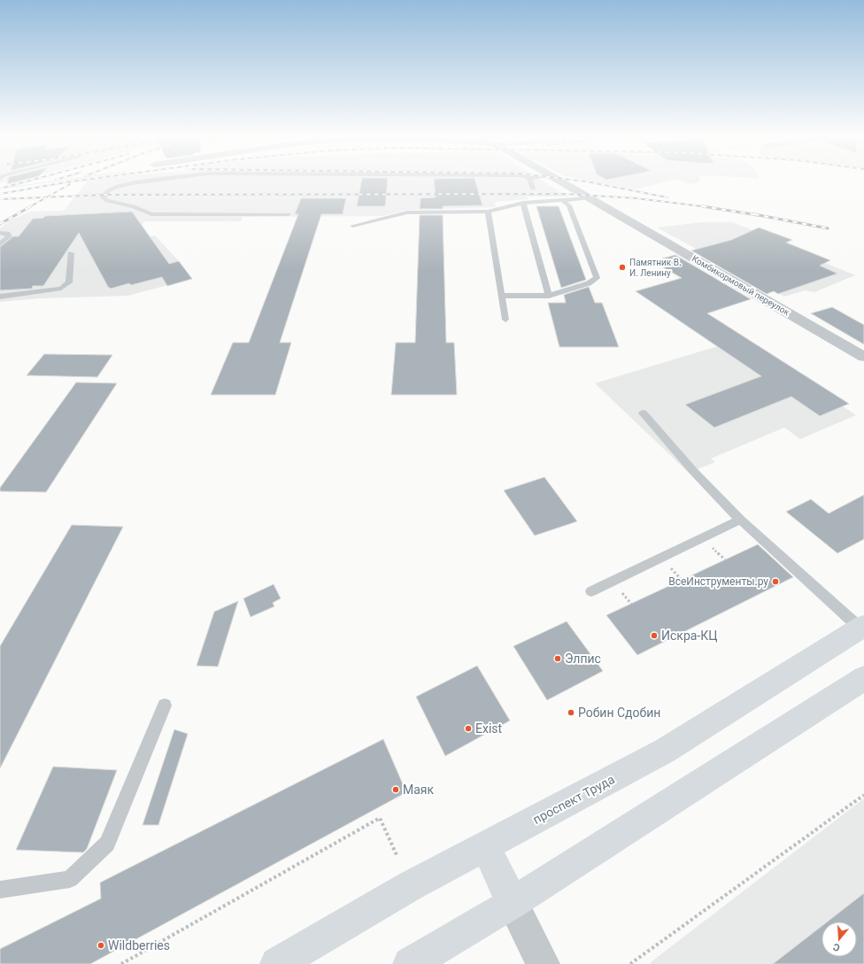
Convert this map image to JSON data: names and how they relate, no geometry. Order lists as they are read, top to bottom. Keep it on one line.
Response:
{"streets":{"main road":["проспект Труда"],"street":["Комбикормовый переулок"]},"places":["Памятник В. И. Ленину","ВсеИнструменты.ру","Искра-КЦ","Элпис","Робин Сдобин","Exist","Маяк","Wildberries"],"north":"bottom"}
